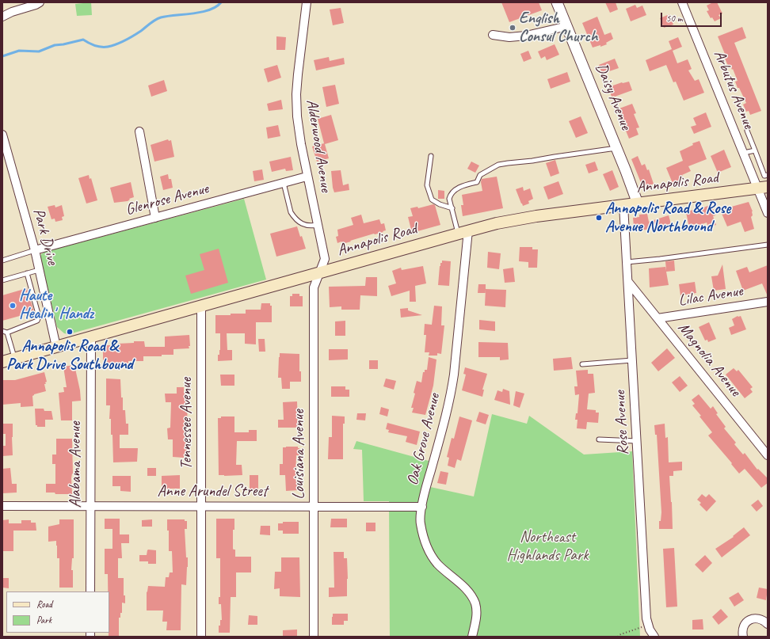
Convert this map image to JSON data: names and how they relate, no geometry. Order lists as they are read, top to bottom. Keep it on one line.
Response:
{"streets":{"main road":["Annapolis Road"],"street":["Arbutus Avenue","Daisy Avenue","Alderwood Avenue","Glenrose Avenue","Park Drive","Lilac Avenue","Magnolia Avenue","Rose Avenue","Tennessee Avenue","Oak Grove Avenue","Louisiana Avenue","Alabama Avenue","Anne Arundel Street"]},"crossings":[["Arbutus Avenue","Annapolis Road"],["Daisy Avenue","Annapolis Road"],["Alderwood Avenue","Annapolis Road"],["Alderwood Avenue","Glenrose Avenue"],["Alderwood Avenue","Louisiana Avenue"],["Annapolis Road","Park Drive"],["Annapolis Road","Rose Avenue"],["Annapolis Road","Tennessee Avenue"],["Annapolis Road","Oak Grove Avenue"],["Annapolis Road","Louisiana Avenue"],["Annapolis Road","Alabama Avenue"],["Glenrose Avenue","Park Drive"],["Lilac Avenue","Magnolia Avenue"],["Magnolia Avenue","Rose Avenue"],["Tennessee Avenue","Anne Arundel Street"],["Oak Grove Avenue","Anne Arundel Street"],["Louisiana Avenue","Anne Arundel Street"],["Alabama Avenue","Anne Arundel Street"]],"parks":["Northeast Highlands Park"],"places":["English Consul Church","Annapolis Road & Rose Avenue Northbound","Haute Healin' Handz","Annapolis Road & Park Drive Southbound"],"legend":["Road","Park"],"scale_bar":"50 m"}
